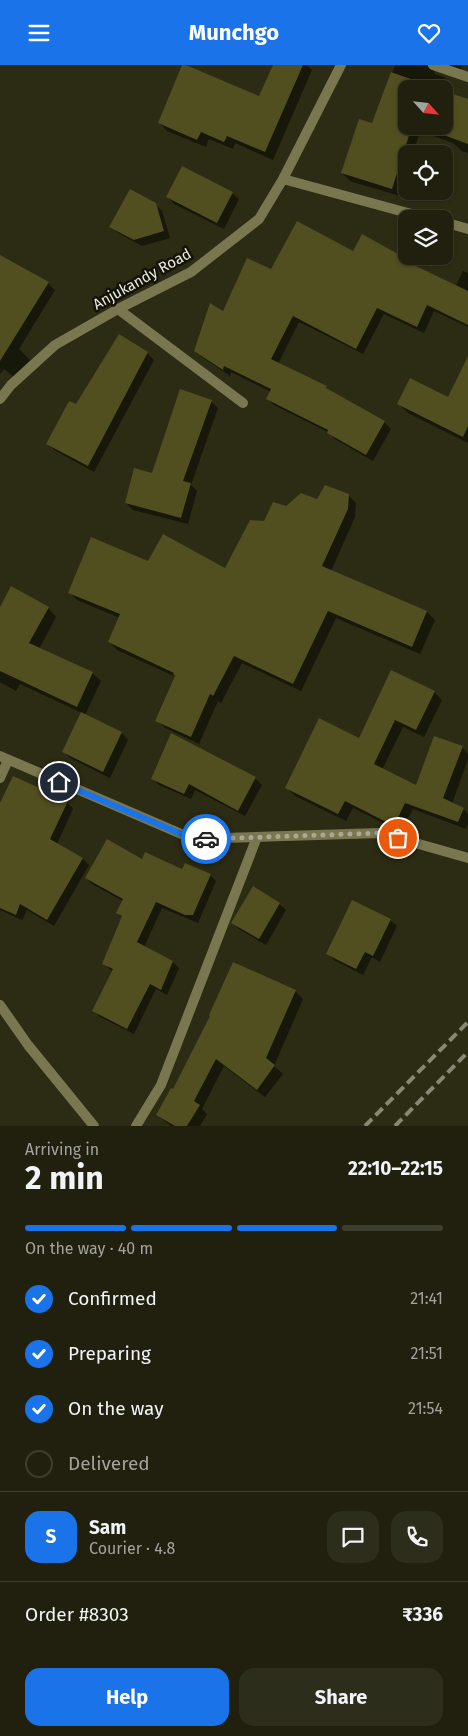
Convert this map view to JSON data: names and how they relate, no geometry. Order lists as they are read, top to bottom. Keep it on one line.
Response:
{"streets":{"street":["Anjukandy Road"]},"north":"bottom right","page":{"header":"Munchgo","heading":["2 min","Arriving in","22:10–22:15"],"panel":["Sam","Courier · 4.8","Order #8303","₹336"],"bar":"On the way · 40 m","list":[["Confirmed","21:41"],["Preparing","21:51"],["On the way","21:54"],"Delivered"],"round":"S","buttons":["Help","Share"]}}
